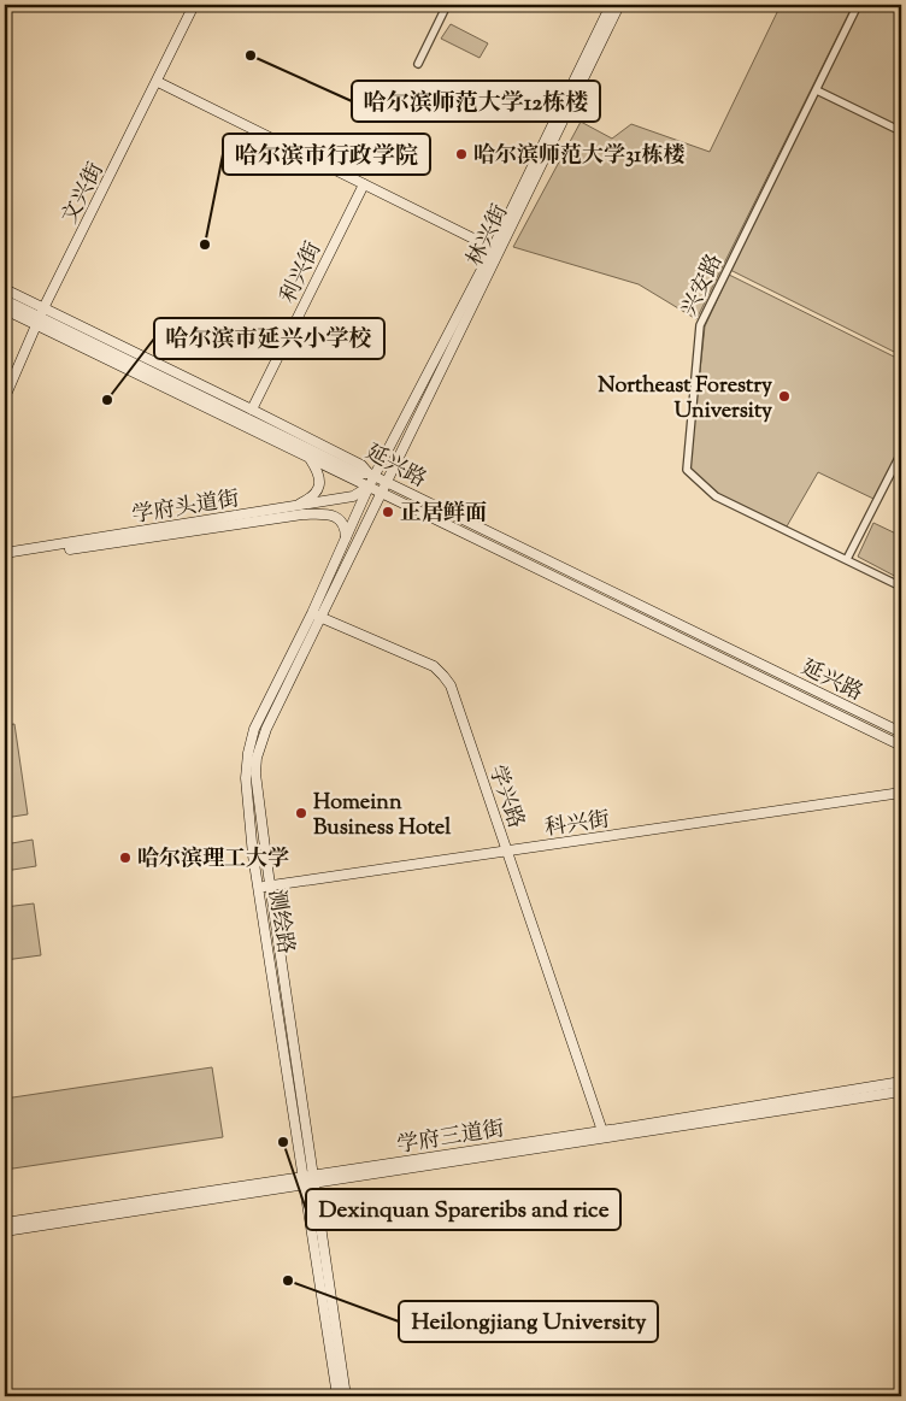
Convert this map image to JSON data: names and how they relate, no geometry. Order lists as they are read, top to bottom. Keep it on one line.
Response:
{"streets":{"main road":["文兴街","林兴街","利兴街","延兴路","学府头道街","学兴路","科兴街","测绘路","学府三道街"],"street":["兴安路"]},"crossings":[["文兴街","延兴路"],["林兴街","延兴路"],["林兴街","测绘路"],["利兴街","延兴路"],["延兴路","学府头道街"],["延兴路","测绘路"],["学府头道街","测绘路"],["学兴路","科兴街"],["学兴路","测绘路"],["学兴路","学府三道街"],["科兴街","测绘路"],["测绘路","学府三道街"]],"places":["哈尔滨师范大学12栋楼","哈尔滨师范大学31栋楼","哈尔滨市行政学院","Northeast Forestry University","哈尔滨市延兴小学校","正居鲜面","Homeinn Business Hotel","哈尔滨理工大学","Dexinquan Spareribs and rice","Heilongjiang University"]}
